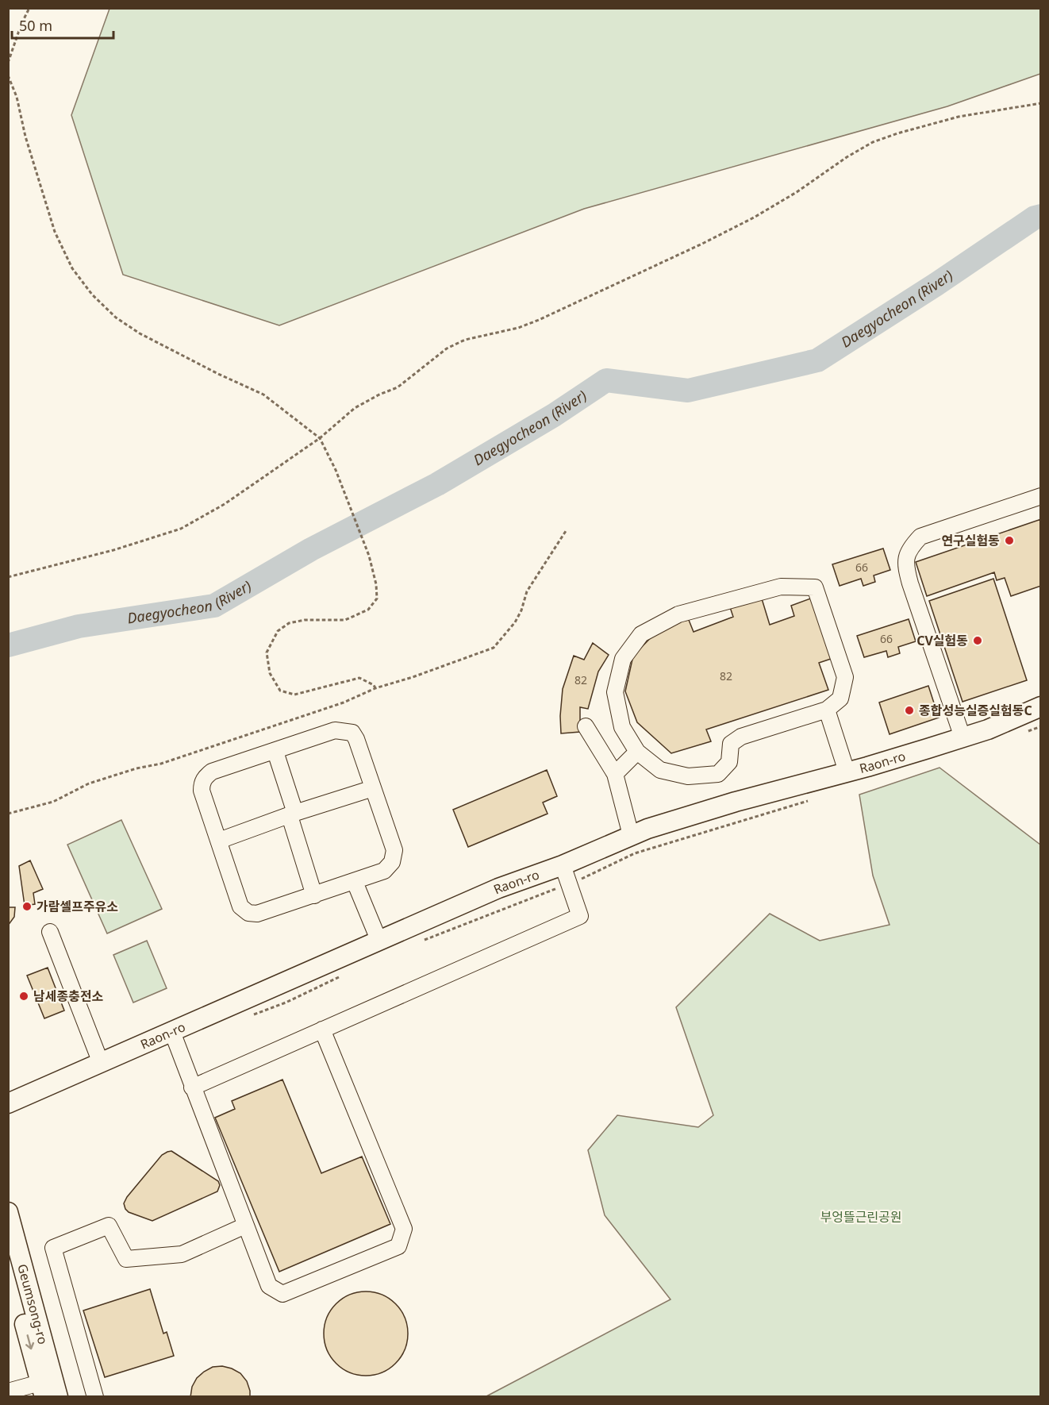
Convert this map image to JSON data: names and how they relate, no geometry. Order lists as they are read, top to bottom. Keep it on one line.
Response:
{"streets":{"main road":["Raon-ro","Geumsong-ro"]},"water":["Daegyocheon (River)"],"parks":["부엉뜰근린공원"],"places":["연구실험동","CV실험동","종합성능실증실험동C","가람셀프주유소","남세종충전소"],"house_numbers":["66","66","82","82"],"scale_bar":"50 m"}
